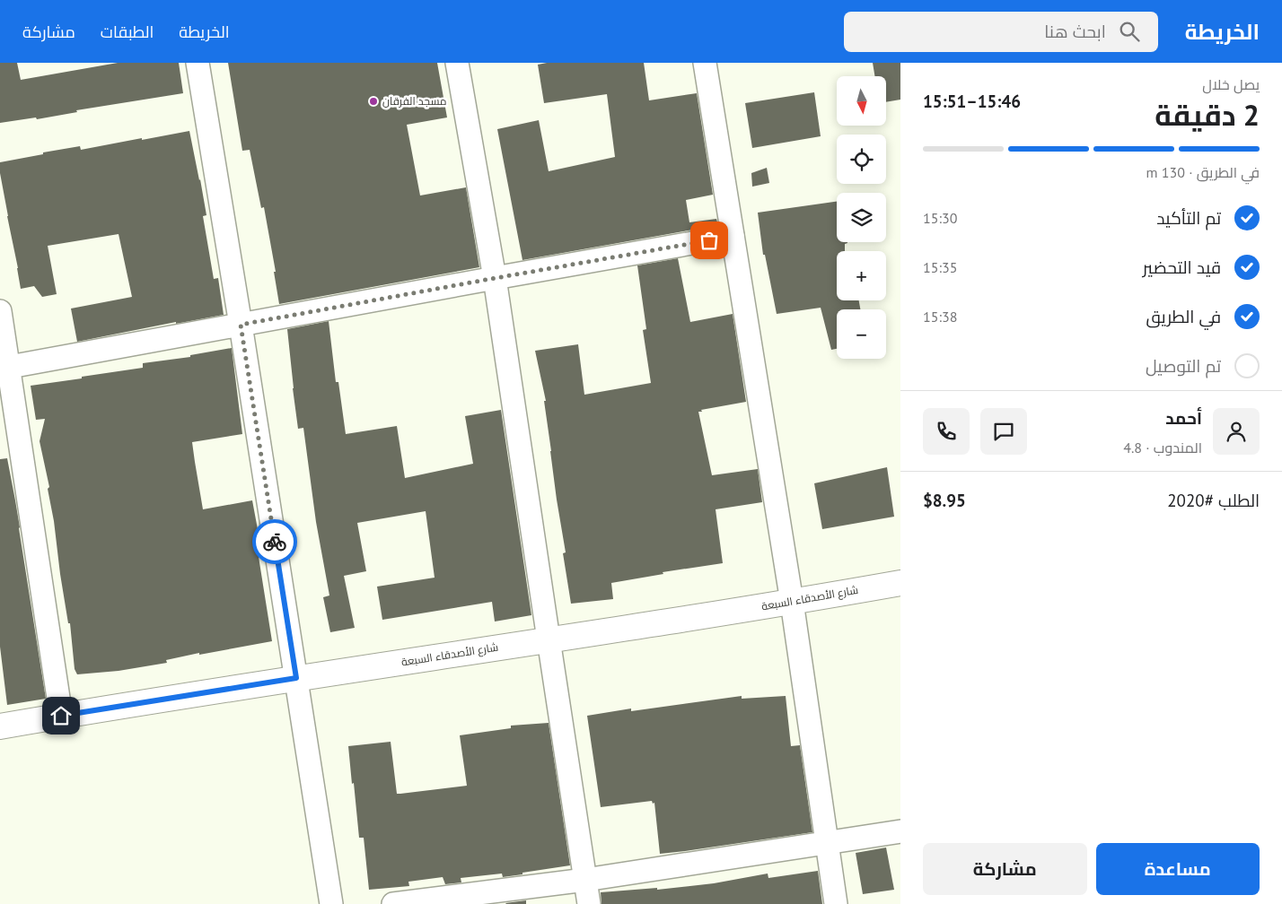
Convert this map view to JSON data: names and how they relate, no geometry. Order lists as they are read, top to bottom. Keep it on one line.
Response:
{"streets":{"street":["شارع الأصدقاء السبعة"]},"places":["مسجد الفرقان"],"north":"bottom","page":{"header":"الخريطة","search":"ابحث هنا","nav":["الخريطة","الطبقات","مشاركة"],"heading":["2 دقيقة","يصل خلال","15:46–15:51"],"panel":["أحمد","المندوب · 4.8","الطلب #2020","$8.95"],"map_buttons":["+","−"],"bar":"في الطريق · 130 m","list":[["تم التأكيد","15:30"],["قيد التحضير","15:35"],["في الطريق","15:38"],"تم التوصيل"],"buttons":["مساعدة","مشاركة"]}}
